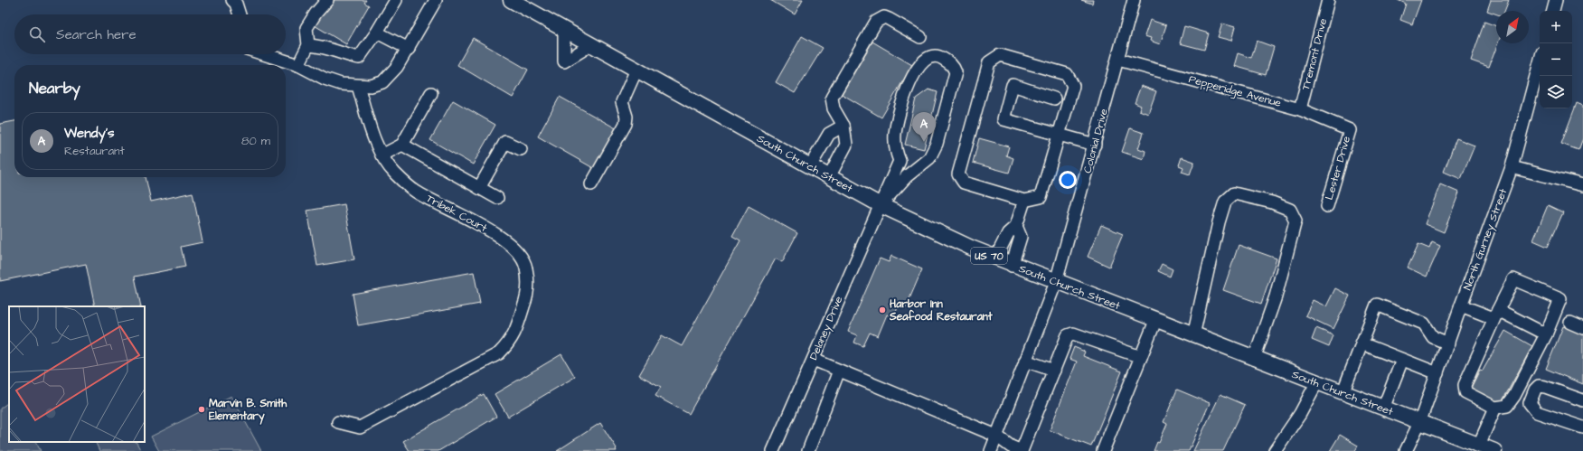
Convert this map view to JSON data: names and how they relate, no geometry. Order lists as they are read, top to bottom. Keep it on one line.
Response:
{"streets":{"main road":["South Church Street","US 70"],"street":["Tremont Drive","Pepperidge Avenue","Colonial Drive","Lester Drive","Tribek Court","North Gurney Street","Delaney Drive"]},"crossings":[["Tremont Drive","Pepperidge Avenue"],["Pepperidge Avenue","Colonial Drive"],["Pepperidge Avenue","Lester Drive"],["Colonial Drive","South Church Street"],["South Church Street","North Gurney Street"],["South Church Street","Delaney Drive"]],"places":["Harbor Inn Seafood Restaurant","Marvin B. Smith Elementary"],"north":"top right","page":{"map_buttons":["+","−"],"search":"Search here","heading":"Nearby","pins":"A","list":[{"mark":"A","name":"Wendy's","note":"Restaurant","value":"80 m"}]}}
